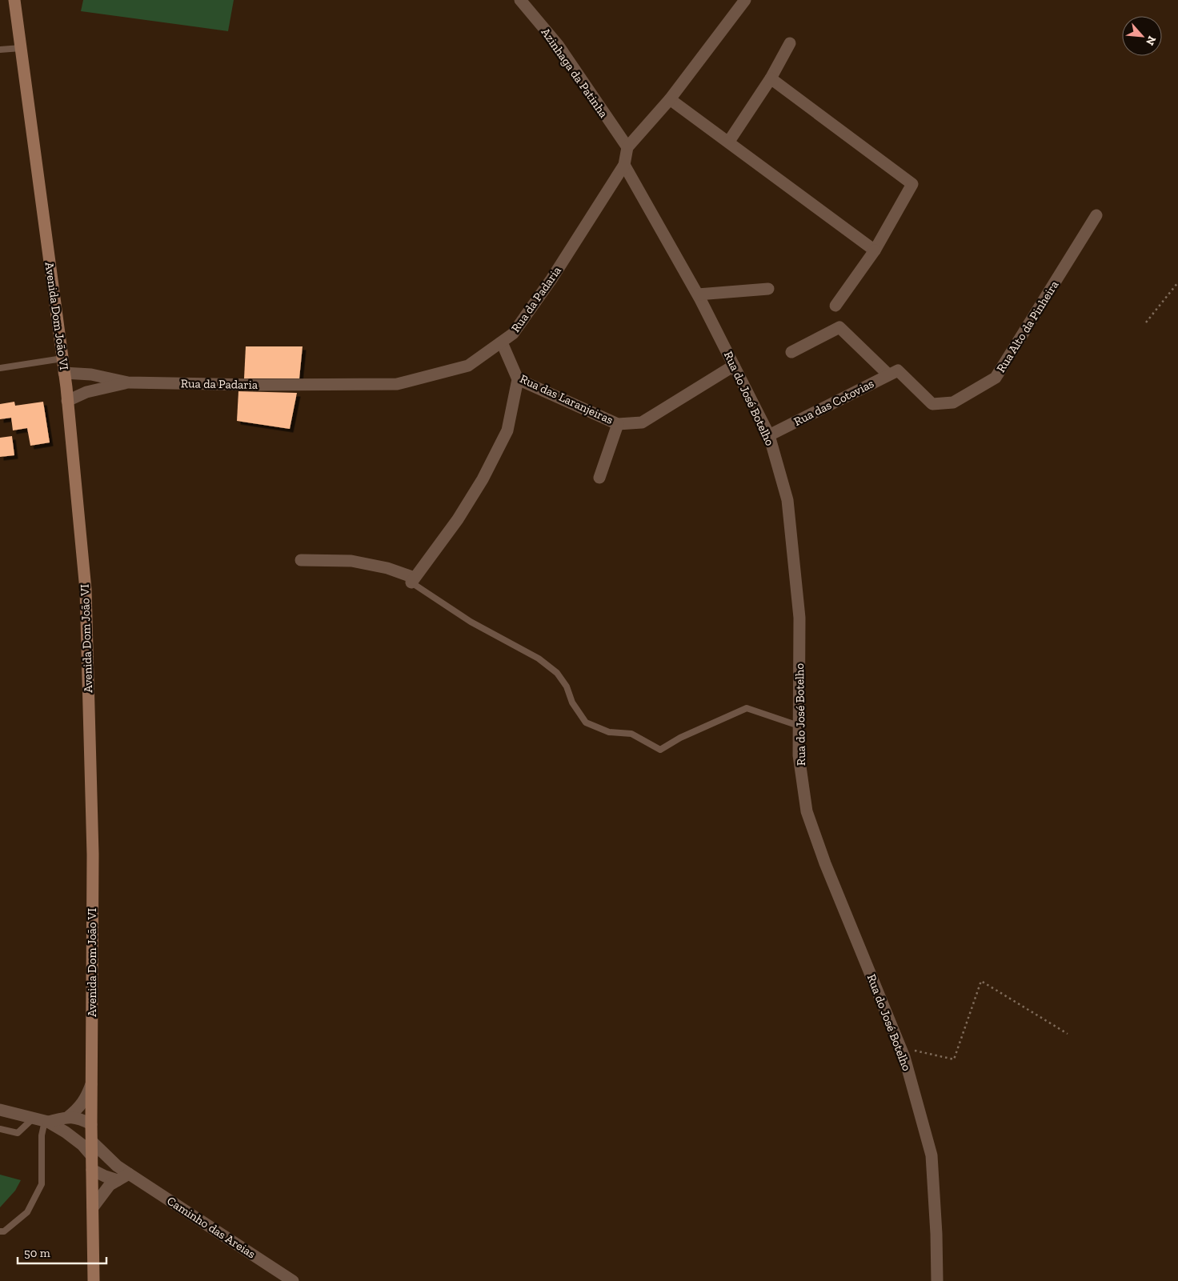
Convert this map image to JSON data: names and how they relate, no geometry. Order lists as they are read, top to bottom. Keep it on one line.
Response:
{"streets":{"main road":["Avenida Dom João VI"],"street":["Azinhaga da Patinha","Rua da Padaria","Rua Alto da Pinheira","Rua do José Botelho","Rua das Laranjeiras","Rua das Cotovias","Caminho das Areias"]},"crossings":[["Azinhaga da Patinha","Rua da Padaria"],["Rua da Padaria","Rua do José Botelho"],["Rua da Padaria","Rua das Laranjeiras"],["Avenida Dom João VI","Caminho das Areias"],["Rua Alto da Pinheira","Rua das Cotovias"],["Rua do José Botelho","Rua das Laranjeiras"],["Rua do José Botelho","Rua das Cotovias"]],"scale_bar":"50 m","north":"bottom right"}
